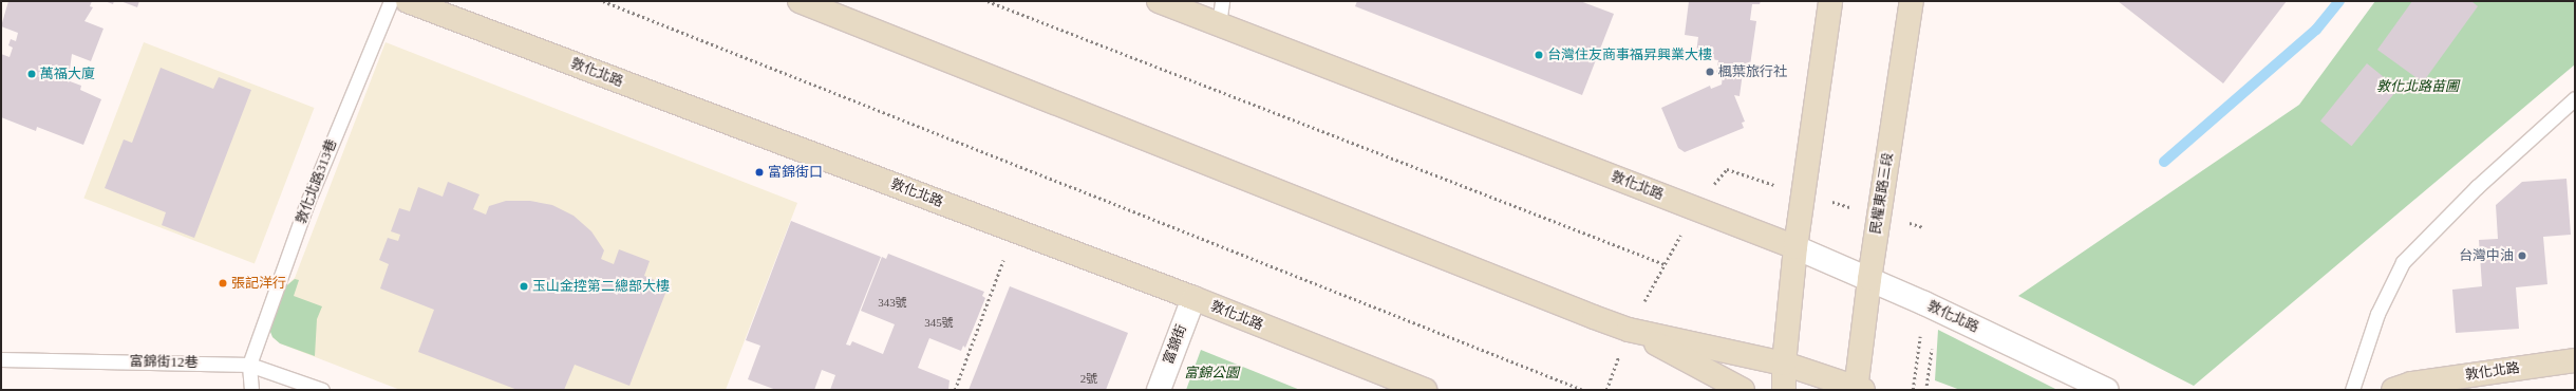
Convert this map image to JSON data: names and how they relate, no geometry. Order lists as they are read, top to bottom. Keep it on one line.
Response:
{"streets":{"main road":["敦化北路","民權東路三段"],"street":["富錦街"],"lane":["敦化北路313巷","富錦街12巷"]},"crossings":[["敦化北路","民權東路三段"],["敦化北路","富錦街"],["敦化北路313巷","富錦街12巷"]],"parks":["敦化北路苗圃","富錦公園"],"places":["台灣住友商事福昇興業大樓","楓葉旅行社","萬福大廈","富錦街口","台灣中油","張記洋行","玉山金控第二總部大樓"],"house_numbers":["343號","345號","2號"]}
